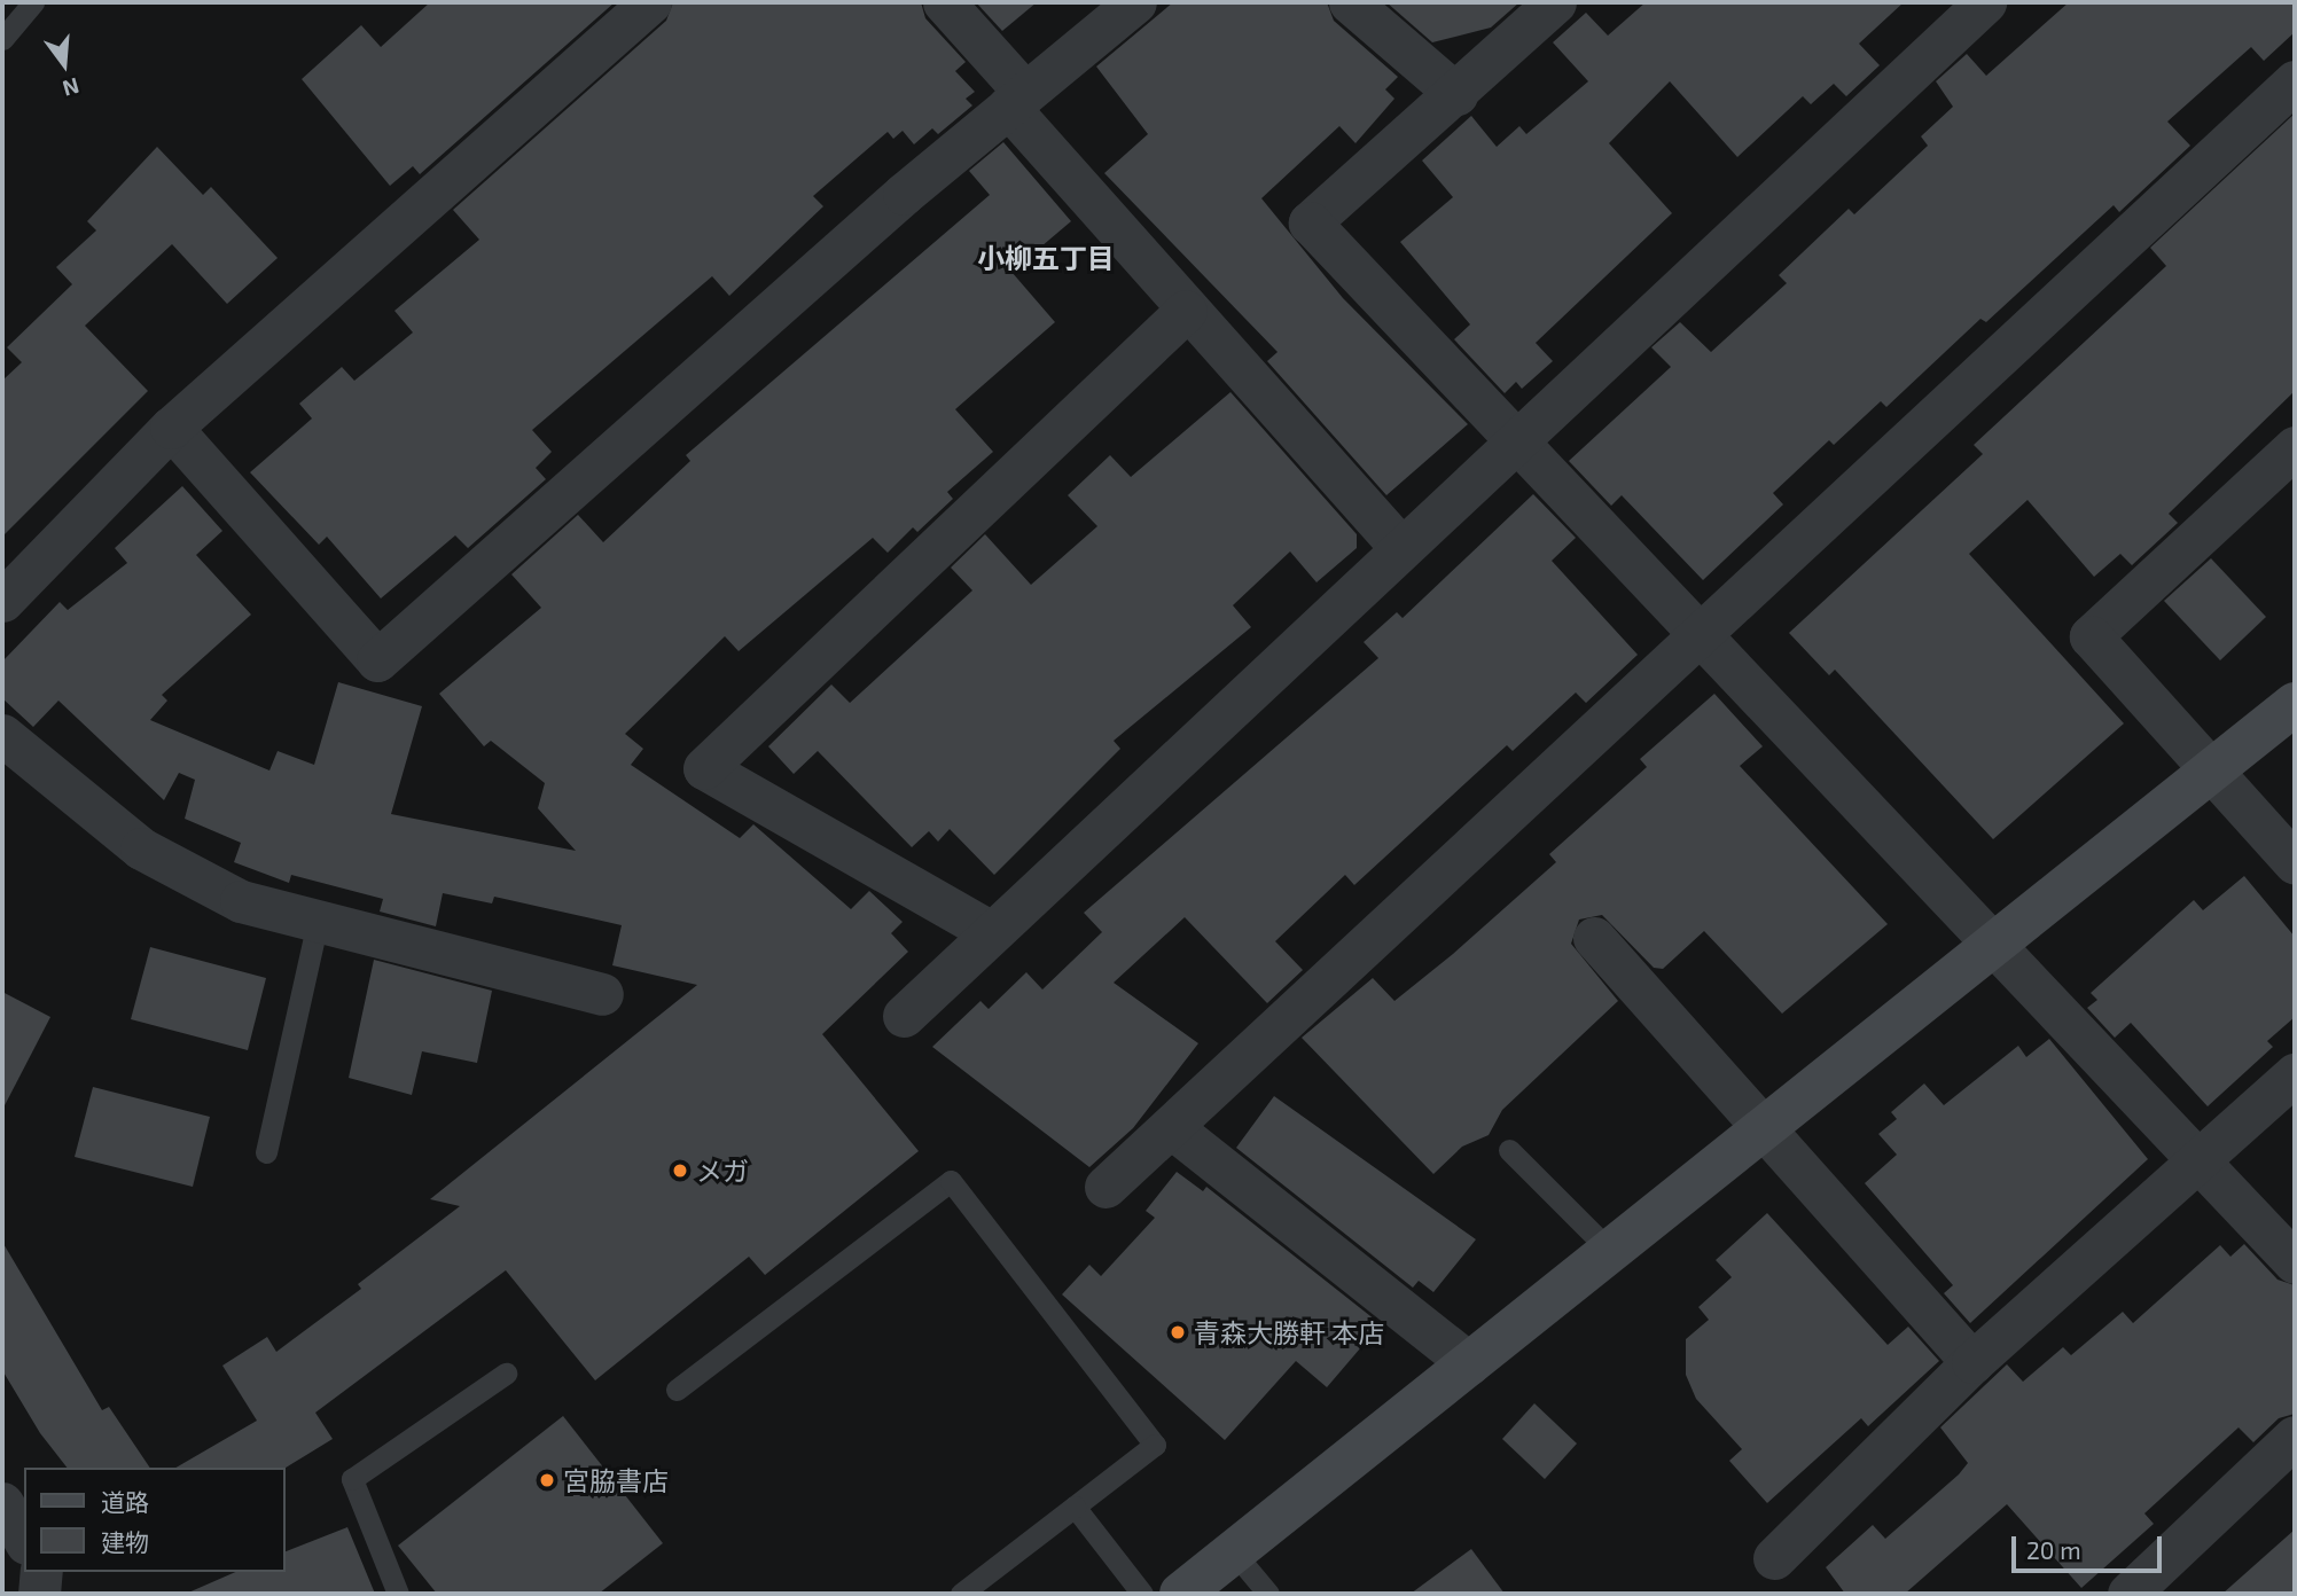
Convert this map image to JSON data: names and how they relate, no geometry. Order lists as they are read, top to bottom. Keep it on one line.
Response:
{"districts":["小柳五丁目"],"places":["メガ","青森大勝軒 本店","宮脇書店"],"legend":["道路","建物"],"scale_bar":"20 m","north":"bottom"}
